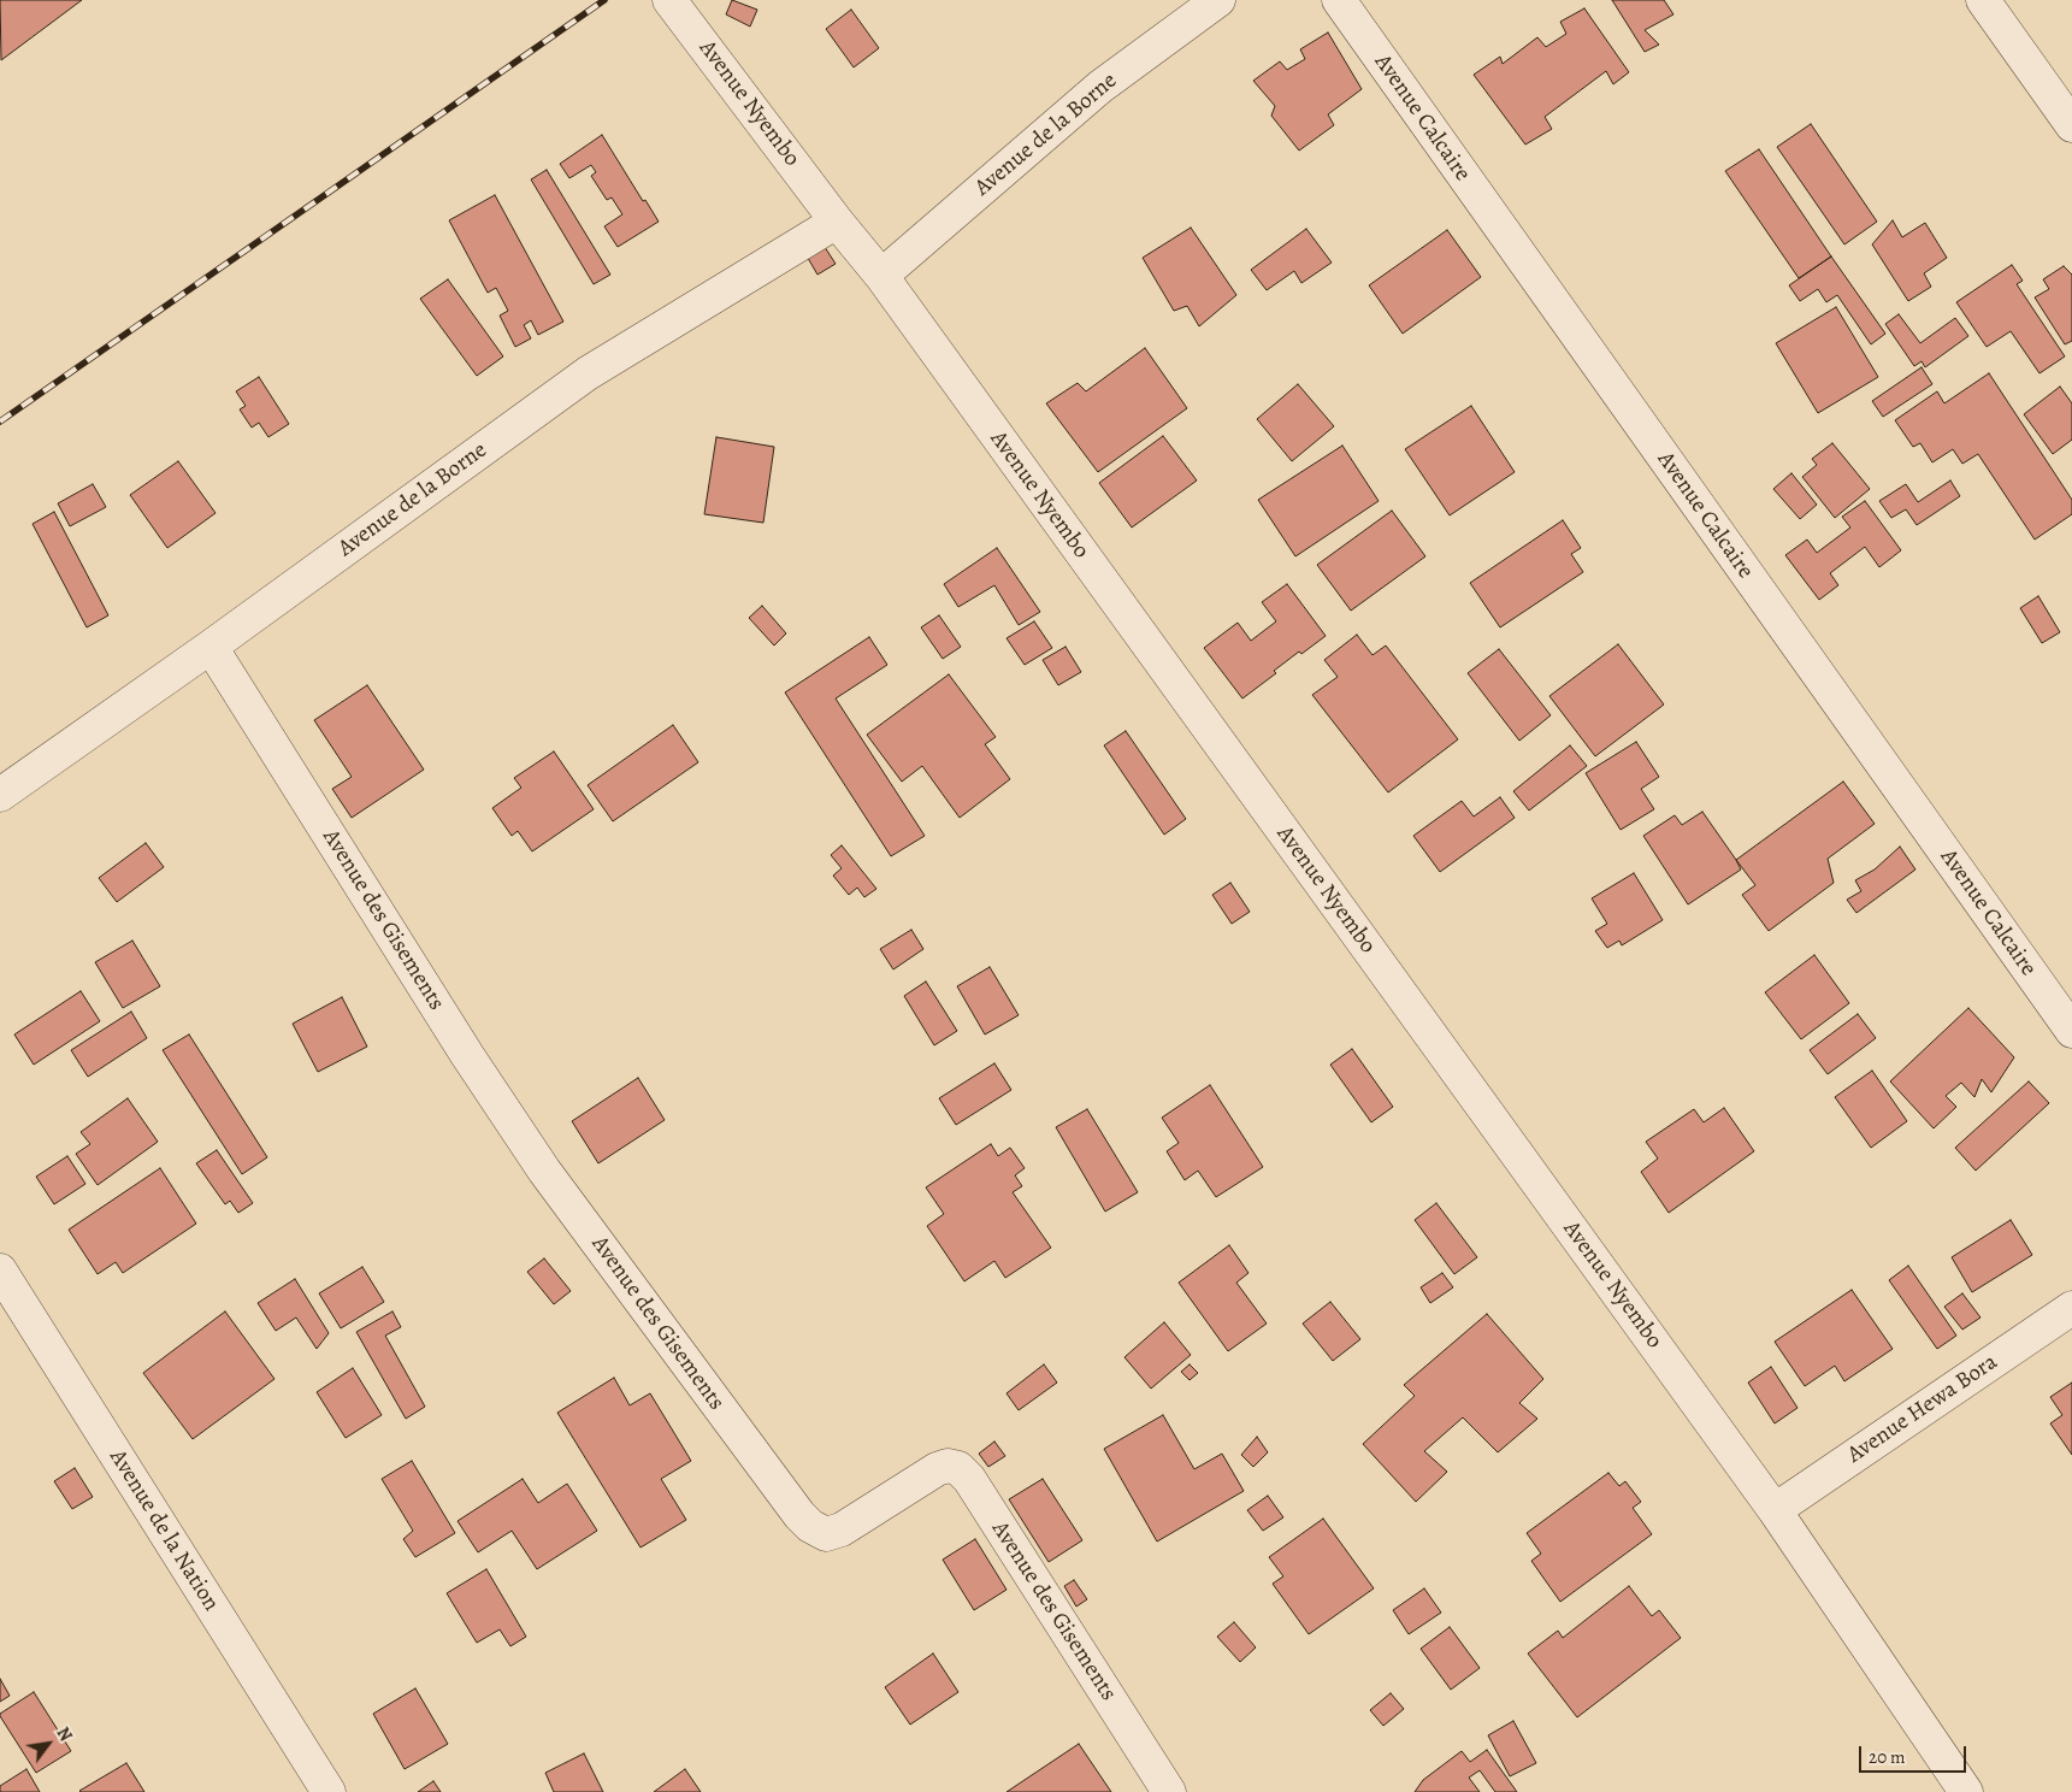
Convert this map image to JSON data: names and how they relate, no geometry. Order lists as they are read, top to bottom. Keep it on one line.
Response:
{"streets":{"street":["Avenue Nyembo","Avenue Calcaire","Avenue de la Borne","Avenue des Gisements","Avenue Hewa Bora","Avenue de la Nation"]},"crossings":[["Avenue Nyembo","Avenue de la Borne"],["Avenue Nyembo","Avenue Hewa Bora"],["Avenue de la Borne","Avenue des Gisements"]],"scale_bar":"20 m","north":"top right"}
